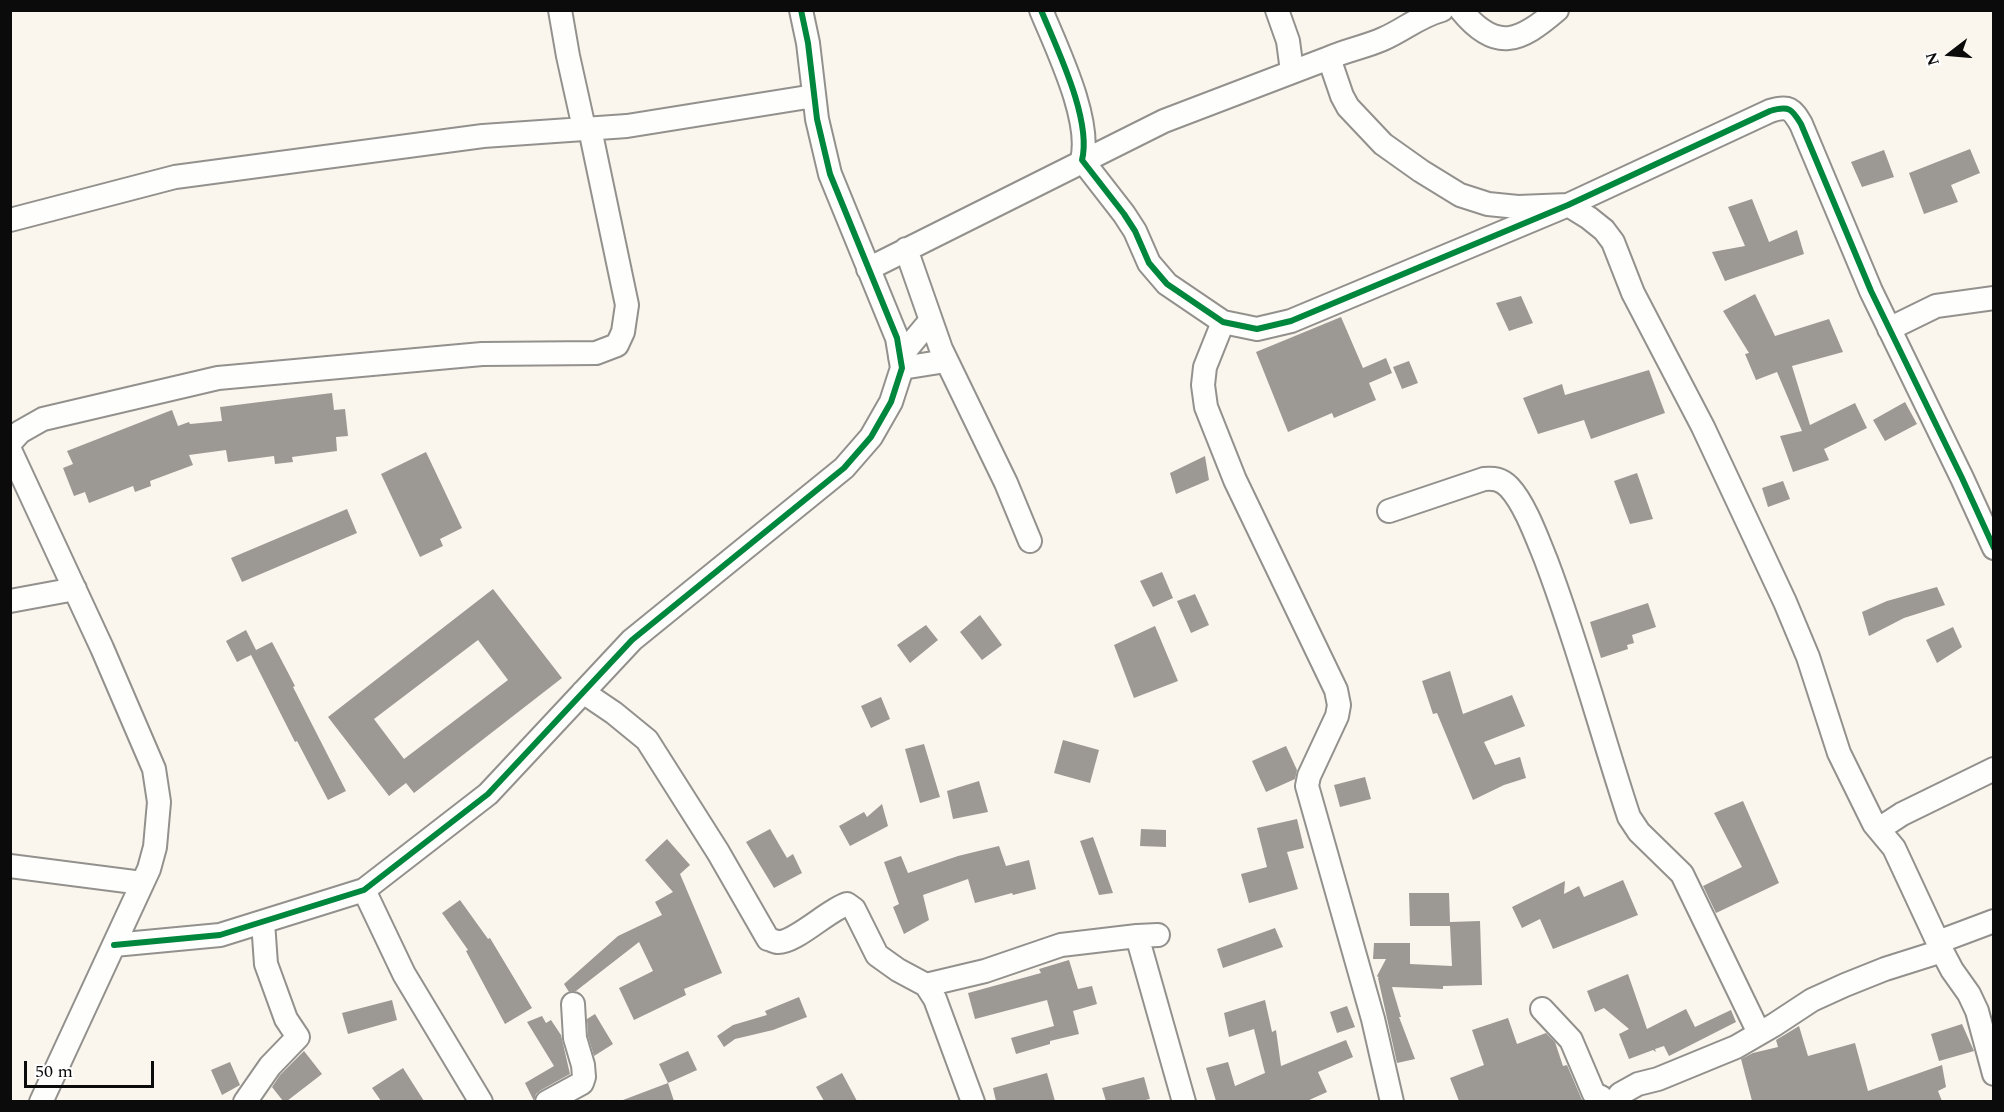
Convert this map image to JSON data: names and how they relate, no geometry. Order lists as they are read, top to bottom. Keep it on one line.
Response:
{"scale_bar":"50 m","north":"left"}
